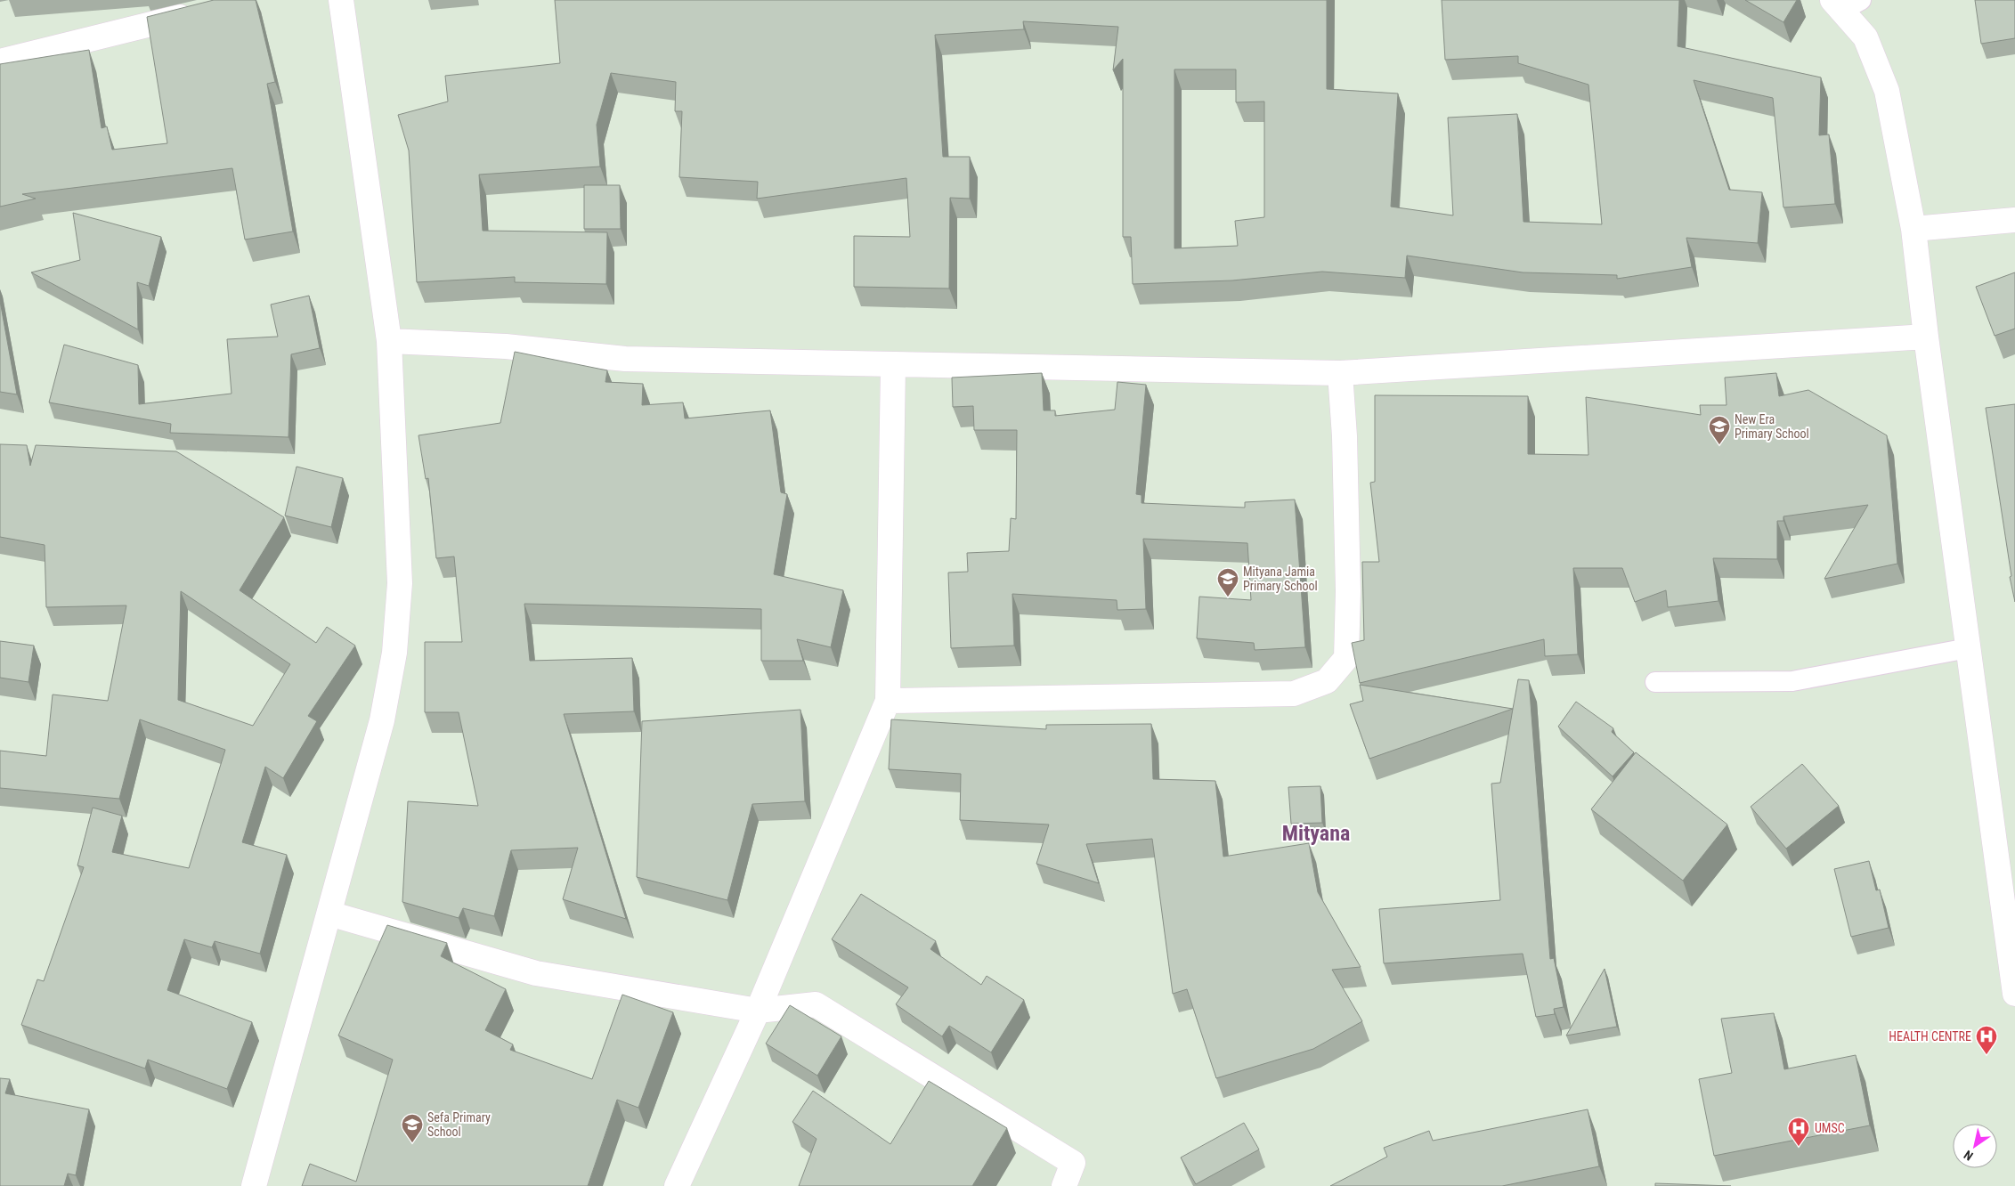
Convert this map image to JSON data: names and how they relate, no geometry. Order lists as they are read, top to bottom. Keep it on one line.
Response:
{"districts":["Mityana"],"places":{"school or university":["New Era Primary School","Mityana Jamia Primary School","Sefa Primary School"],"hospital":["HEALTH CENTRE","UMSC"]},"north":"bottom left"}
